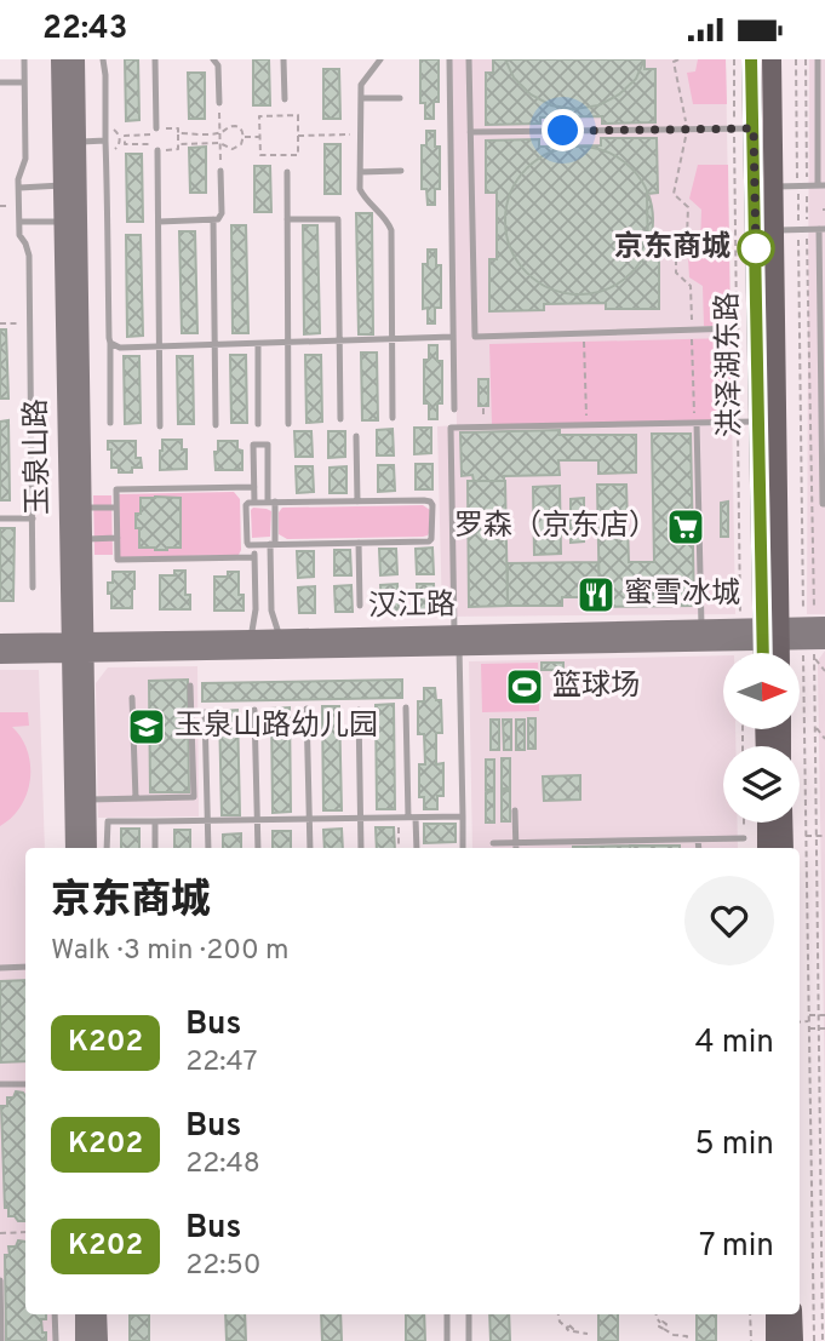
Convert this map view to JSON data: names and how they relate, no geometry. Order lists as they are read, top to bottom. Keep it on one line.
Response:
{"streets":{"main road":["洪泽湖东路"],"street":["玉泉山路","汉江路"]},"crossings":[["洪泽湖东路","汉江路"],["玉泉山路","汉江路"]],"places":{"other":["京东商城"],"supermarket":["罗森（京东店）"],"restaurant":["蜜雪冰城"],"sports":["篮球场"],"school or university":["玉泉山路幼儿园"]},"lines":["bus line K202"],"north":"right","page":{"status":"22:43","heading":["京东商城","Walk · 3 min · 200 m"],"list":[{"mark":"K202","name":"Bus","note":"22:47","value":"4 min"},{"mark":"K202","name":"Bus","note":"22:48","value":"5 min"},{"mark":"K202","name":"Bus","note":"22:50","value":"7 min"}]}}
